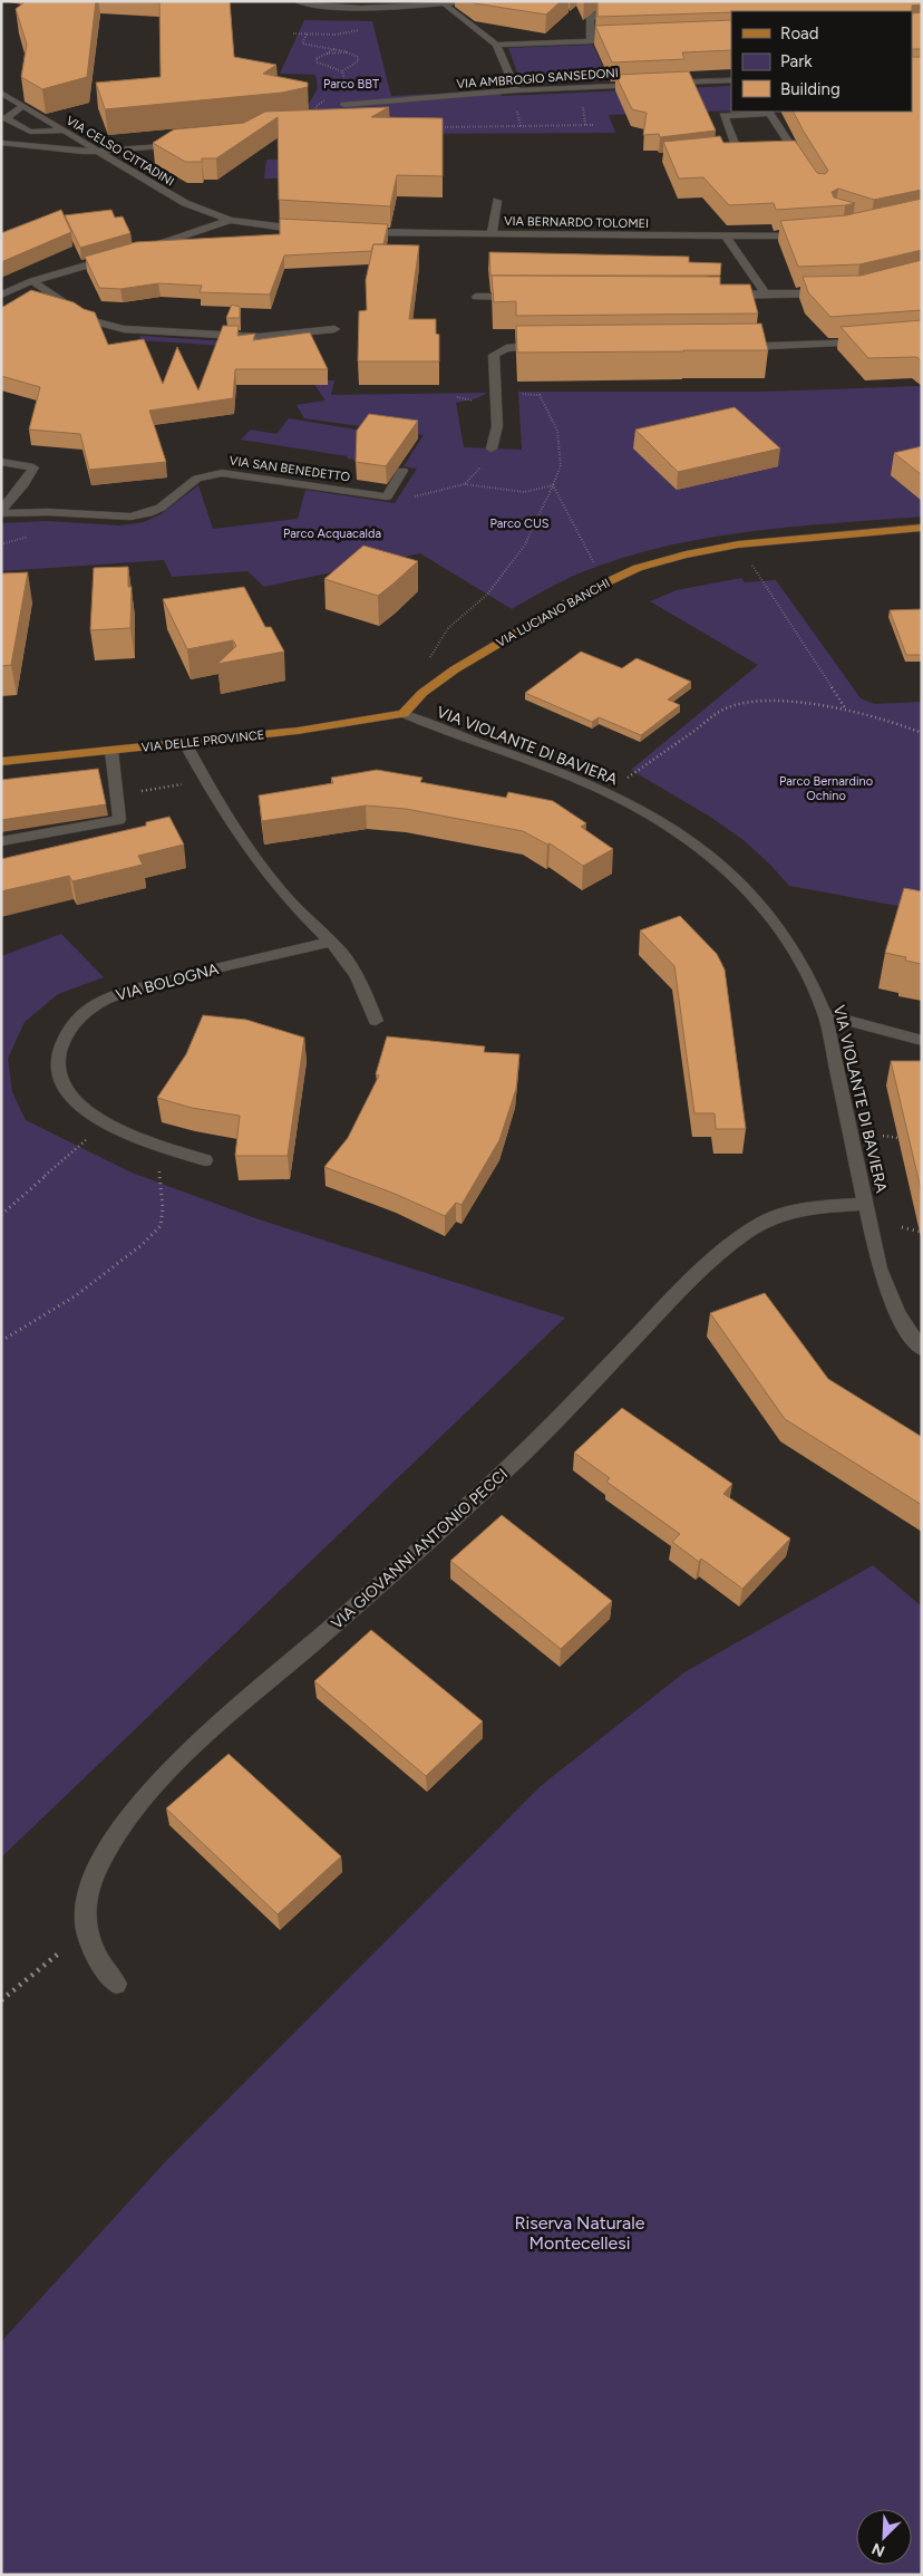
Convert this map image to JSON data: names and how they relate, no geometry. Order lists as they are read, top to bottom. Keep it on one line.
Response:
{"streets":{"main road":["VIA LUCIANO BANCHI","VIA DELLE PROVINCE"],"street":["VIA AMBROGIO SANSEDONI","VIA CELSO CITTADINI","VIA BERNARDO TOLOMEI","VIA SAN BENEDETTO","VIA VIOLANTE DI BAVIERA","VIA BOLOGNA","VIA GIOVANNI ANTONIO PECCI"]},"crossings":[["VIA LUCIANO BANCHI","VIA DELLE PROVINCE"],["VIA LUCIANO BANCHI","VIA VIOLANTE DI BAVIERA"],["VIA DELLE PROVINCE","VIA VIOLANTE DI BAVIERA"],["VIA VIOLANTE DI BAVIERA","VIA GIOVANNI ANTONIO PECCI"]],"parks":["Parco BBT","Parco CUS","Parco Acquacalda","Parco Bernardino Ochino","Riserva Naturale Montecellesi"],"legend":["Road","Park","Building"],"north":"bottom left"}
